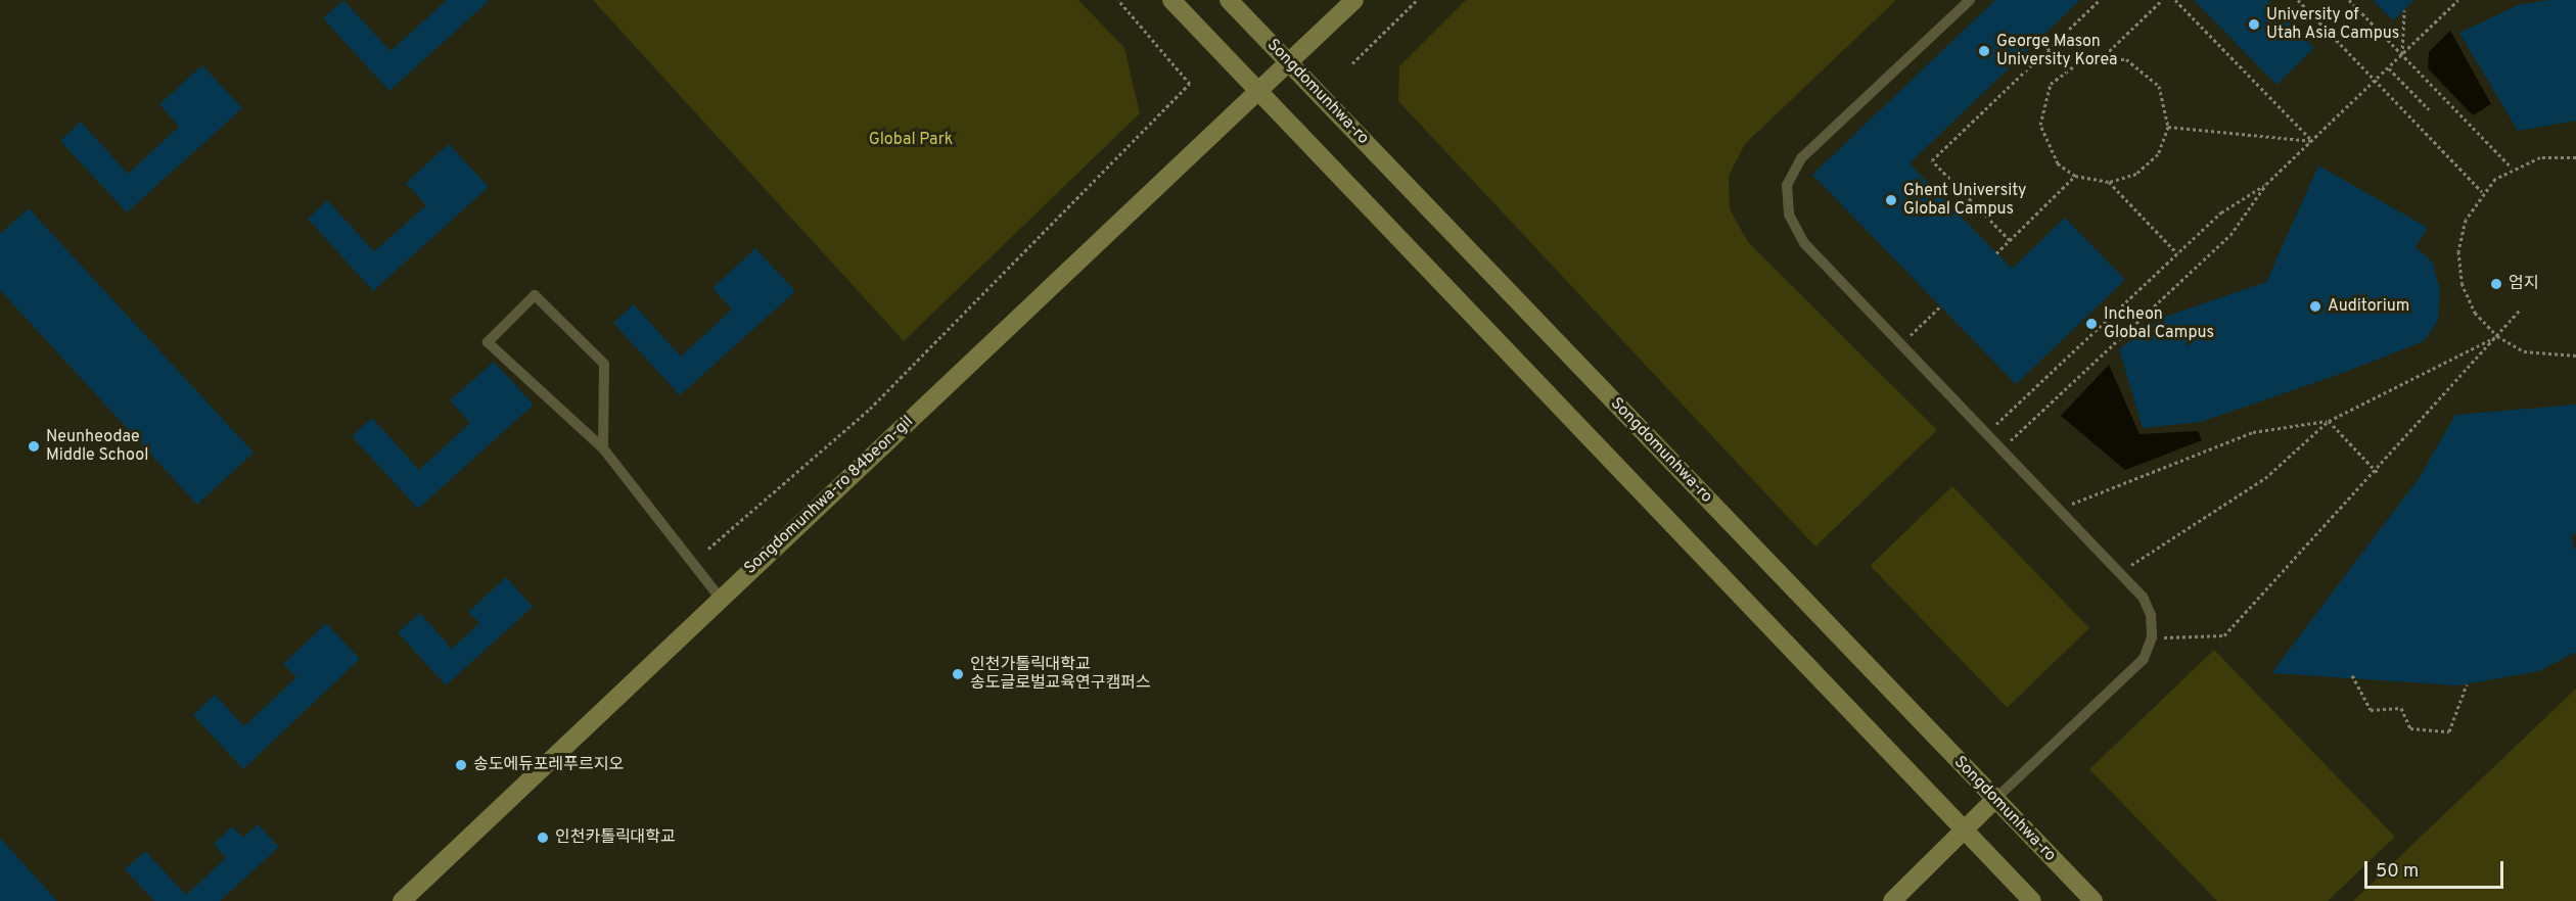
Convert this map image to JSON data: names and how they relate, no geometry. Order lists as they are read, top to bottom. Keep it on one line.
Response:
{"streets":{"street":["Songdomunhwa-ro","Songdomunhwa-ro 84beon-gil"]},"crossings":[["Songdomunhwa-ro","Songdomunhwa-ro 84beon-gil"]],"parks":["Global Park"],"places":["University of Utah Asia Campus","George Mason University Korea","Ghent University Global Campus","엄지","Auditorium","Incheon Global Campus","Neunheodae Middle School","인천가톨릭대학교 송도글로벌교육연구캠퍼스","송도에듀포레푸르지오","인천카톨릭대학교"],"scale_bar":"50 m"}
